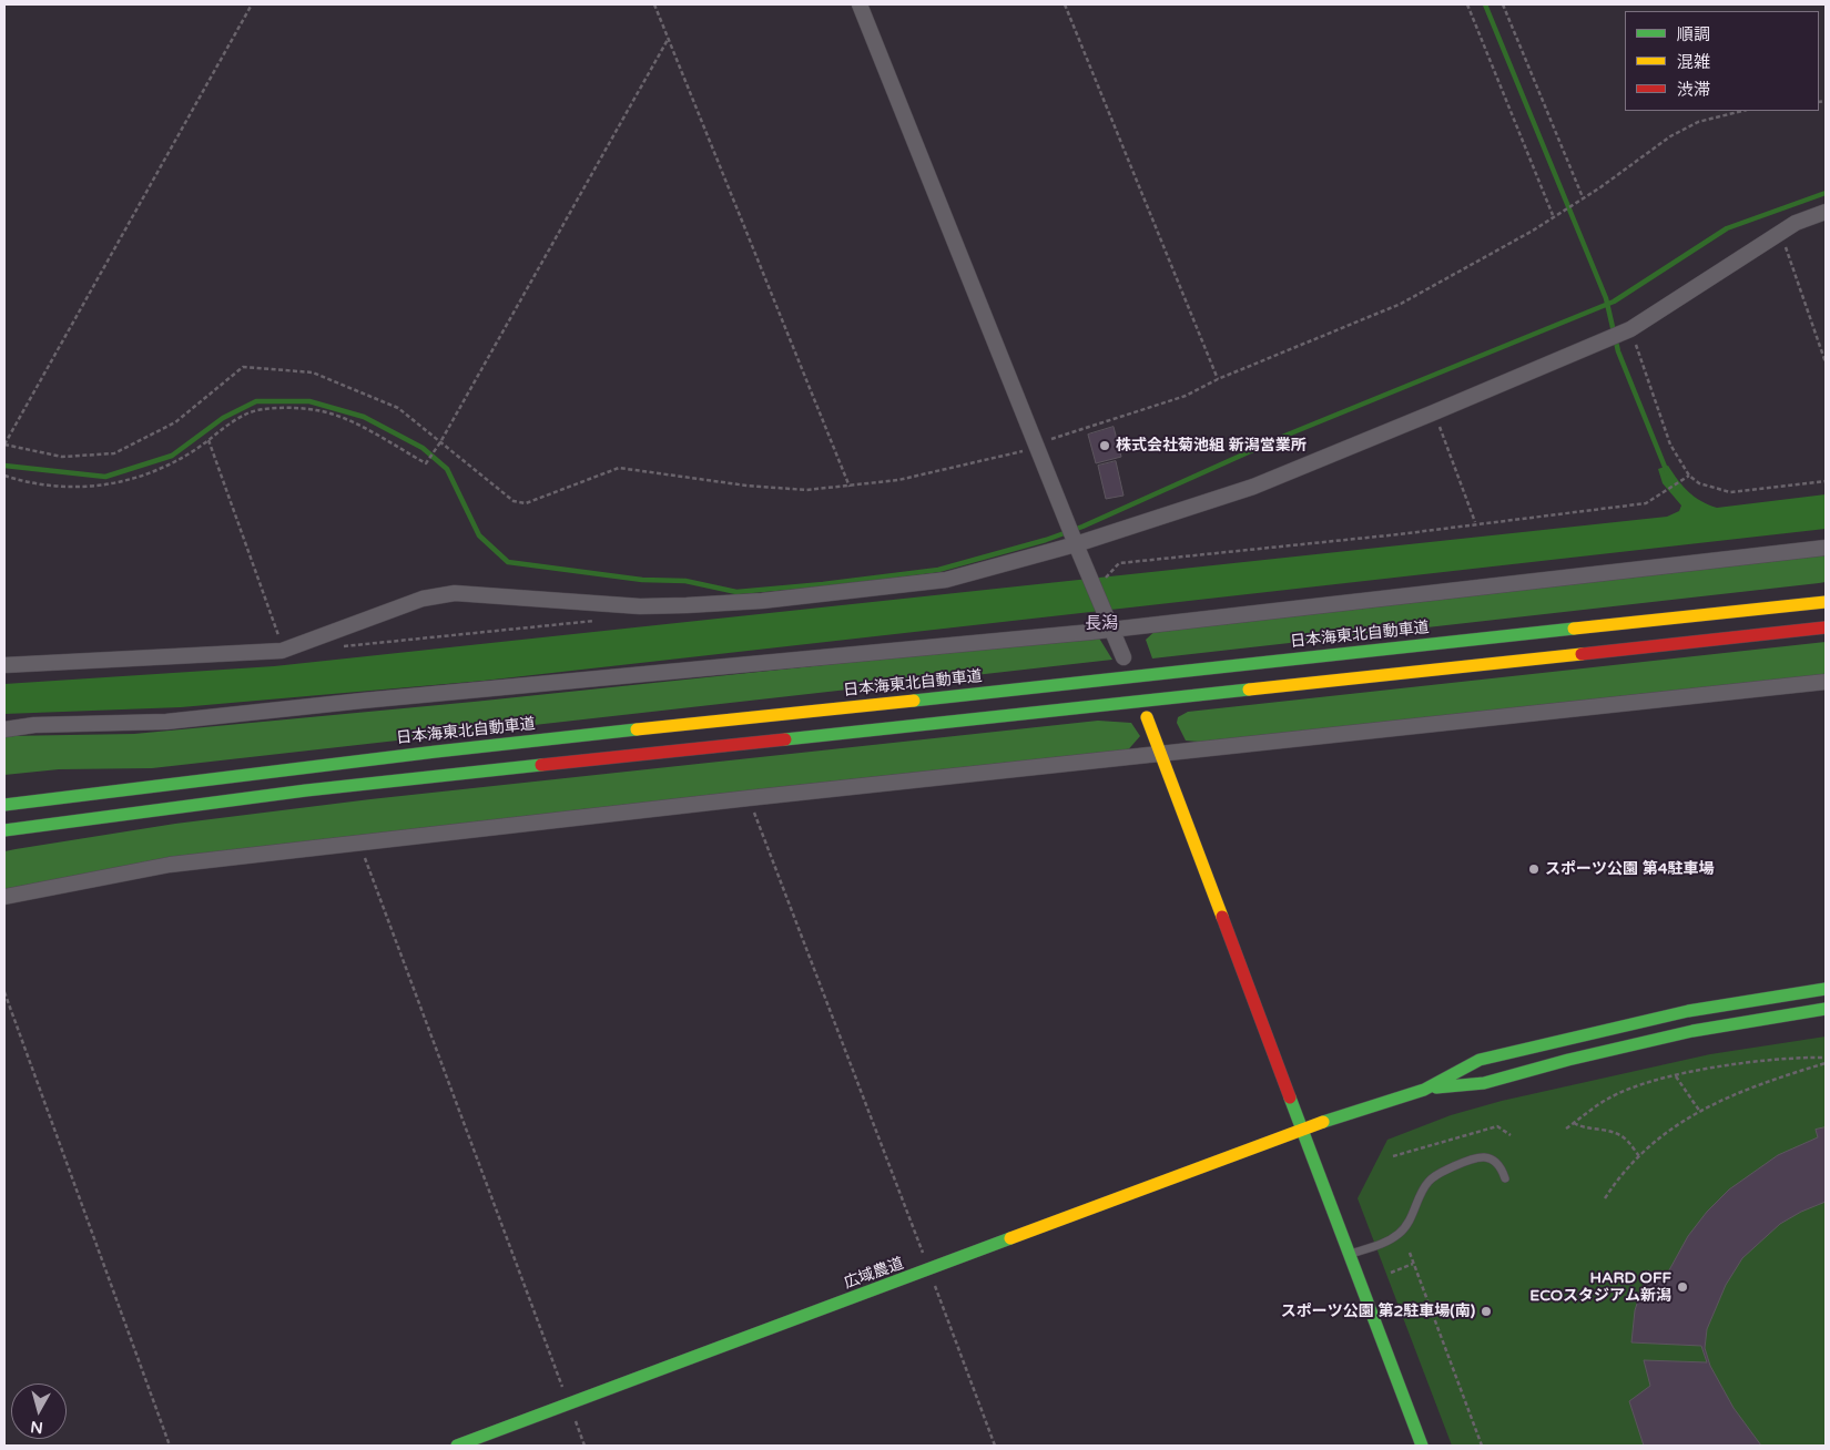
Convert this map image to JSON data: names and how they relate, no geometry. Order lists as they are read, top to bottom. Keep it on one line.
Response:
{"streets":{"main road":["日本海東北自動車道","広域農道"]},"districts":["長潟"],"places":["株式会社菊池組 新潟営業所","スポーツ公園 第4駐車場","HARD OFF ECOスタジアム新潟","スポーツ公園 第2駐車場(南)"],"legend":["順調","混雑","渋滞"],"north":"bottom"}
